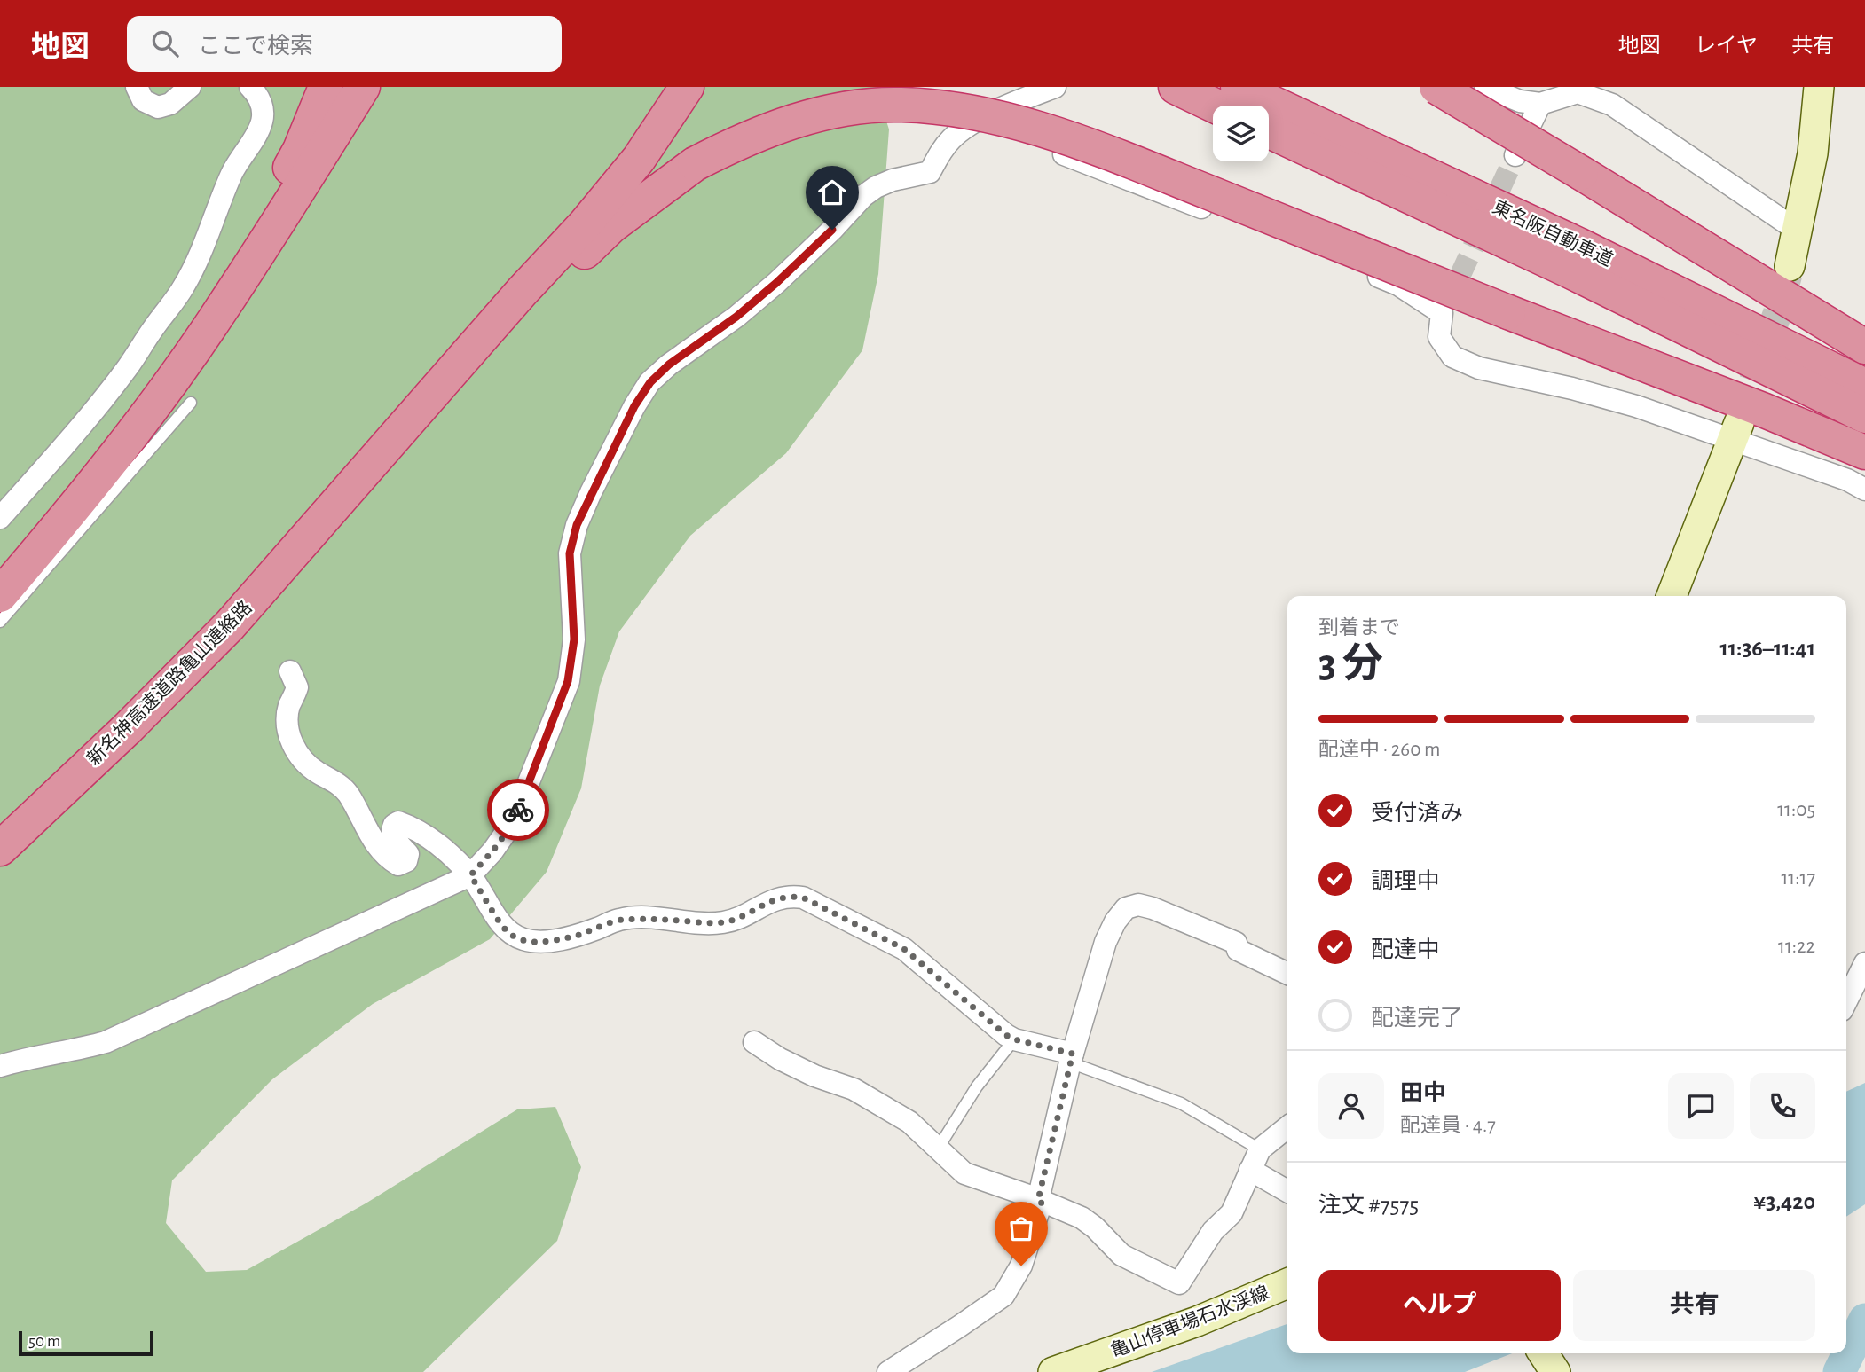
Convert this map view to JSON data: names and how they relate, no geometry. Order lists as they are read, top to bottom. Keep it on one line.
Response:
{"streets":{"highway":["東名阪自動車道","新名神高速道路亀山連絡路"],"main road":["亀山停車場石水渓線"]},"scale_bar":"50 m","page":{"header":"地図","search":"ここで検索","nav":["地図","レイヤ","共有"],"heading":["3 分","到着まで","11:36–11:41"],"panel":["田中","配達員 · 4.7","注文 #7575","¥3,420"],"bar":"配達中 · 260 m","list":[["受付済み","11:05"],["調理中","11:17"],["配達中","11:22"],"配達完了"],"buttons":["ヘルプ","共有"],"scale":"50 m"}}
